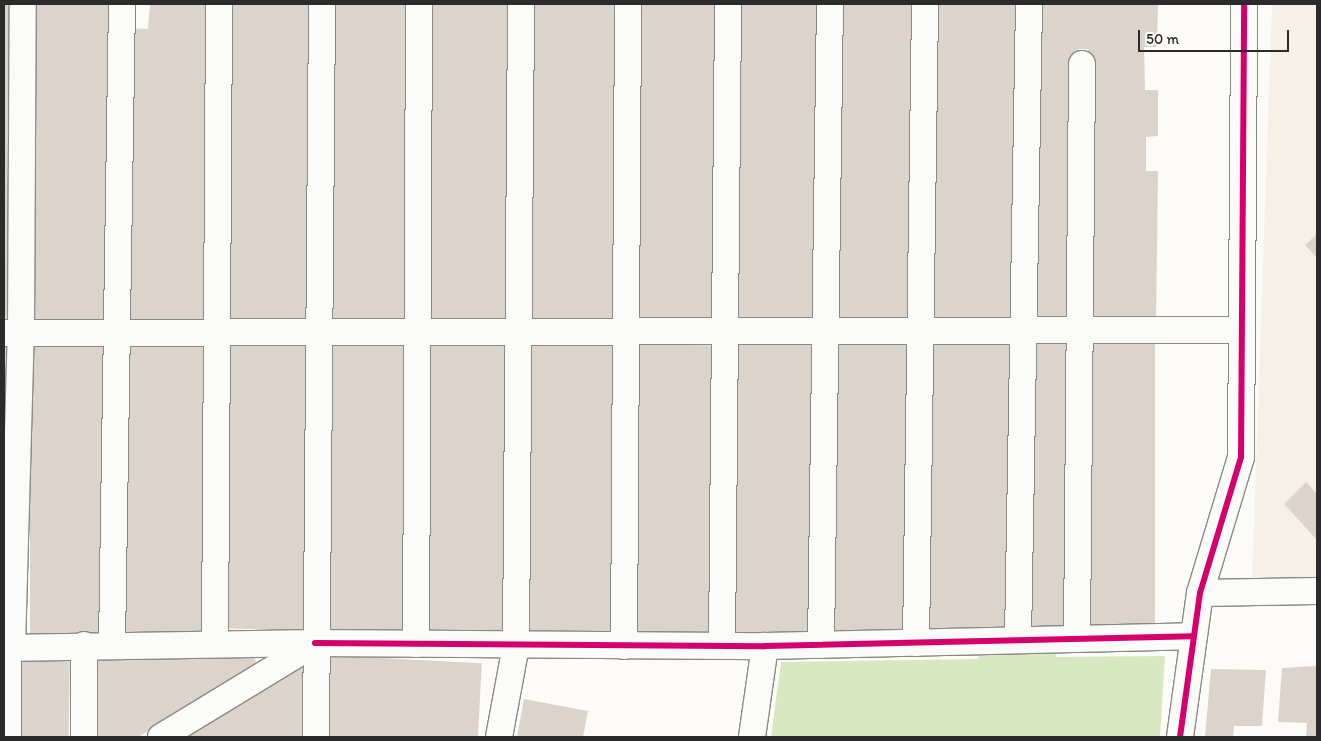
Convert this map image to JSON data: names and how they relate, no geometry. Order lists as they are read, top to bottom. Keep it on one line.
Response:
{"scale_bar":"50 m"}
